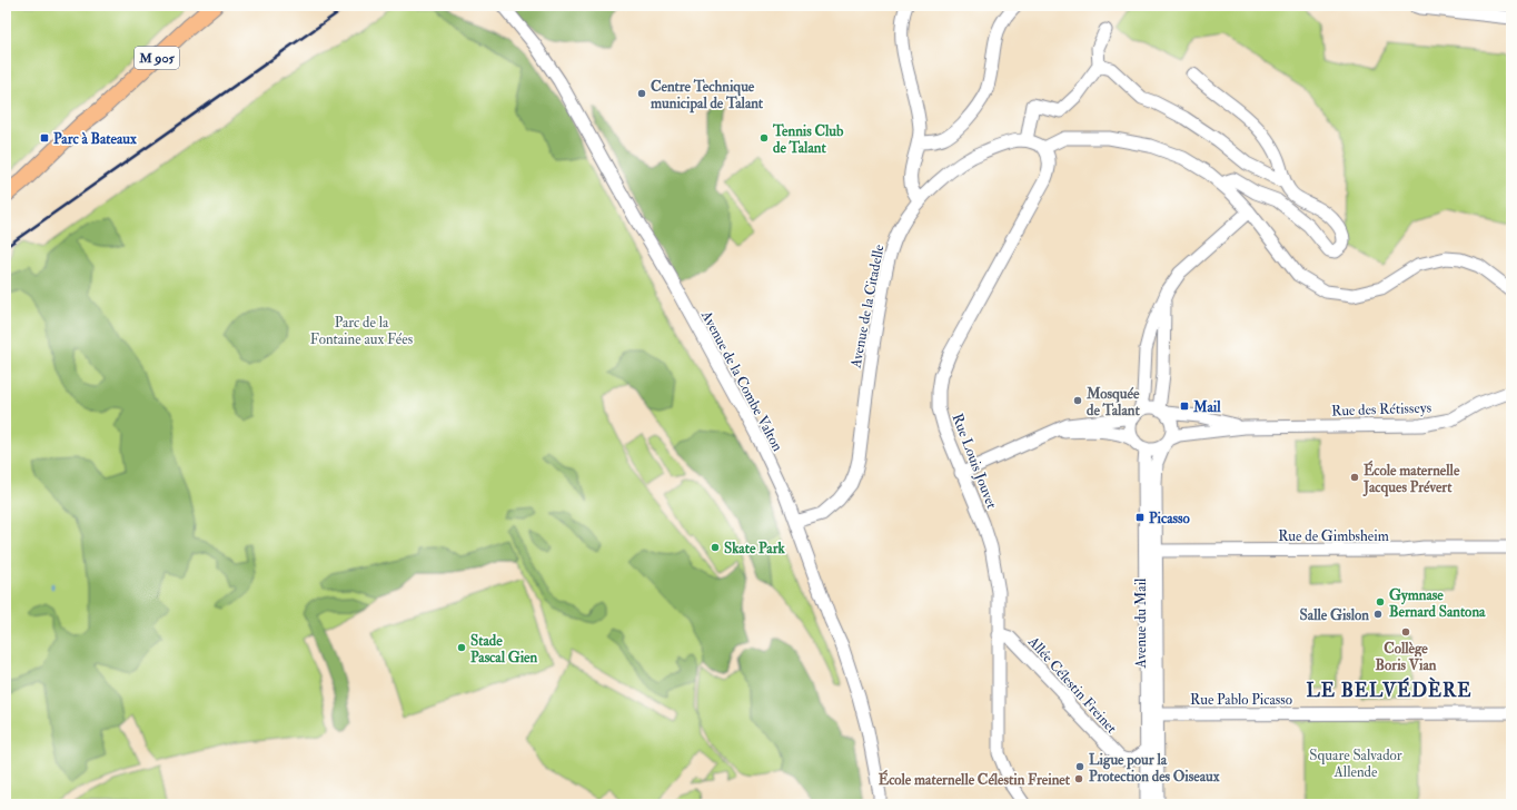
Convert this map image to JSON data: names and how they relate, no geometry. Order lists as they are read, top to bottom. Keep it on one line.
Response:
{"streets":{"main road":["M 905"],"street":["Avenue de la Citadelle","Avenue de la Combe Valton","Rue des Rétisseys","Rue Louis Jouvet","Rue de Gimbsheim","Avenue du Mail","Allée Célestin Freinet","Rue Pablo Picasso"]},"crossings":[["Avenue de la Citadelle","Avenue de la Combe Valton"],["Rue des Rétisseys","Avenue du Mail"],["Rue Louis Jouvet","Allée Célestin Freinet"],["Rue de Gimbsheim","Avenue du Mail"],["Avenue du Mail","Allée Célestin Freinet"],["Avenue du Mail","Rue Pablo Picasso"]],"districts":["LE BELVÉDÈRE"],"parks":["Parc de la Fontaine aux Fées","Square Salvador Allende"],"places":{"other":["Centre Technique municipal de Talant","Tennis Club de Talant","Mosquée de Talant","École maternelle Jacques Prévert","Skate Park","Gymnase Bernard Santona","Salle Gislon","Collège Boris Vian","Stade Pascal Gien","Ligue pour la Protection des Oiseaux","École maternelle Célestin Freinet"],"transit":["Parc à Bateaux","Mail","Picasso"]}}
